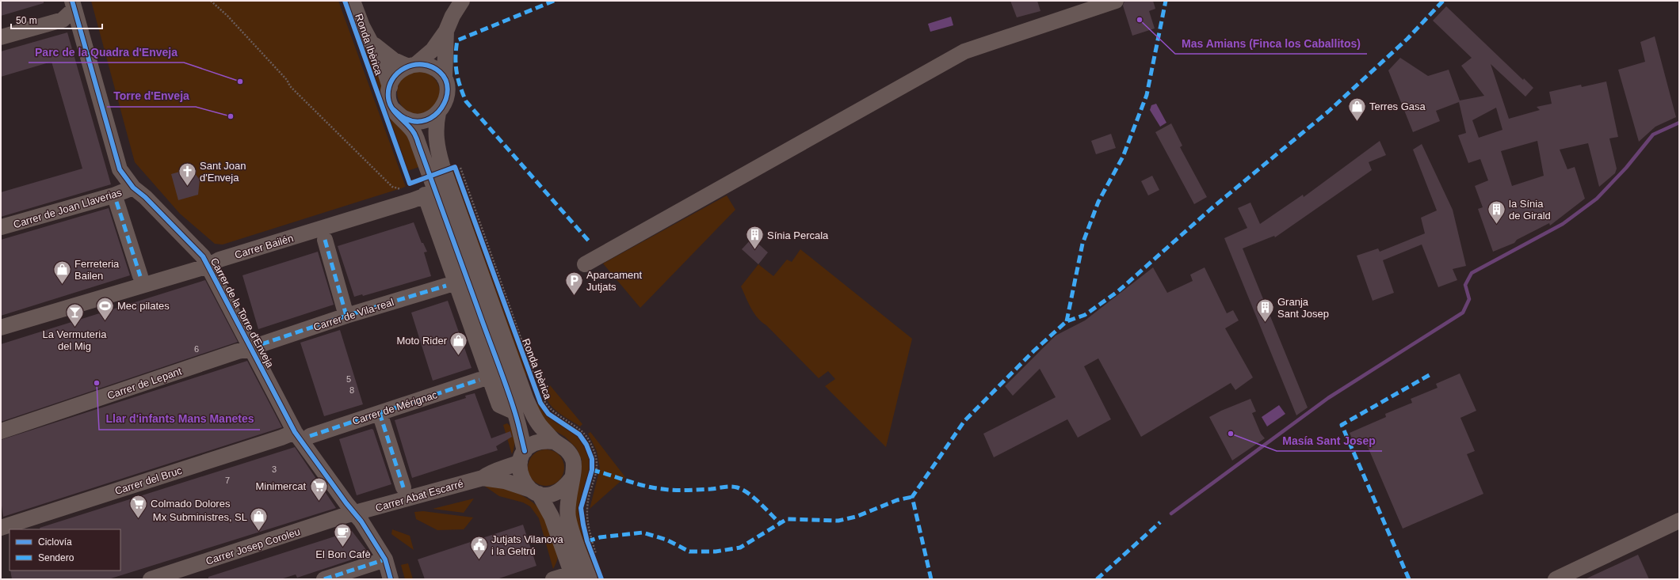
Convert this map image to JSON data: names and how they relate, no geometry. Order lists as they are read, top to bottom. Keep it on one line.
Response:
{"streets":{"street":["Ronda Ibèrica","Carrer de Joan Llaverias","Carrer Bailén","Carrer de la Torre d'Enveja","Carrer de Vila-real","Carrer de Lepant","Carrer de Mérignac","Carrer del Bruc","Carrer Abat Escarré","Carrer Josep Coroleu"]},"crossings":[["Ronda Ibèrica","Carrer Bailén"],["Carrer de Joan Llaverias","Carrer de la Torre d'Enveja"],["Carrer Bailén","Carrer de la Torre d'Enveja"],["Carrer de la Torre d'Enveja","Carrer de Vila-real"],["Carrer de la Torre d'Enveja","Carrer de Lepant"],["Carrer de la Torre d'Enveja","Carrer del Bruc"],["Carrer de la Torre d'Enveja","Carrer Abat Escarré"],["Carrer de la Torre d'Enveja","Carrer Josep Coroleu"],["Carrer de Vila-real","Carrer de Lepant"],["Carrer Abat Escarré","Carrer Josep Coroleu"]],"places":{"other":["Mas Amians (Finca los Caballitos)","Parc de la Quadra d'Enveja","Torre d'Enveja","Llar d'infants Mans Manetes","Masía Sant Josep"],"shop":["Terres Gasa","Ferreteria Bailen","Moto Rider","Mx Subministres, SL"],"church":["Sant Joan d'Enveja"],"building":["la Sínia de Girald","Sínia Percala","Granja Sant Josep"],"parking":["Aparcament Jutjats"],"sports":["Mec pilates"],"bar":["La Vermuteria del Mig"],"supermarket":["Minimercat","Colmado Dolores"],"cafe":["El Bon Cafè"],"public building":["Jutjats Vilanova i la Geltrú"]},"house_numbers":["6","5","8","3","7"],"legend":["Ciclovía","Sendero"],"scale_bar":"50 m"}
